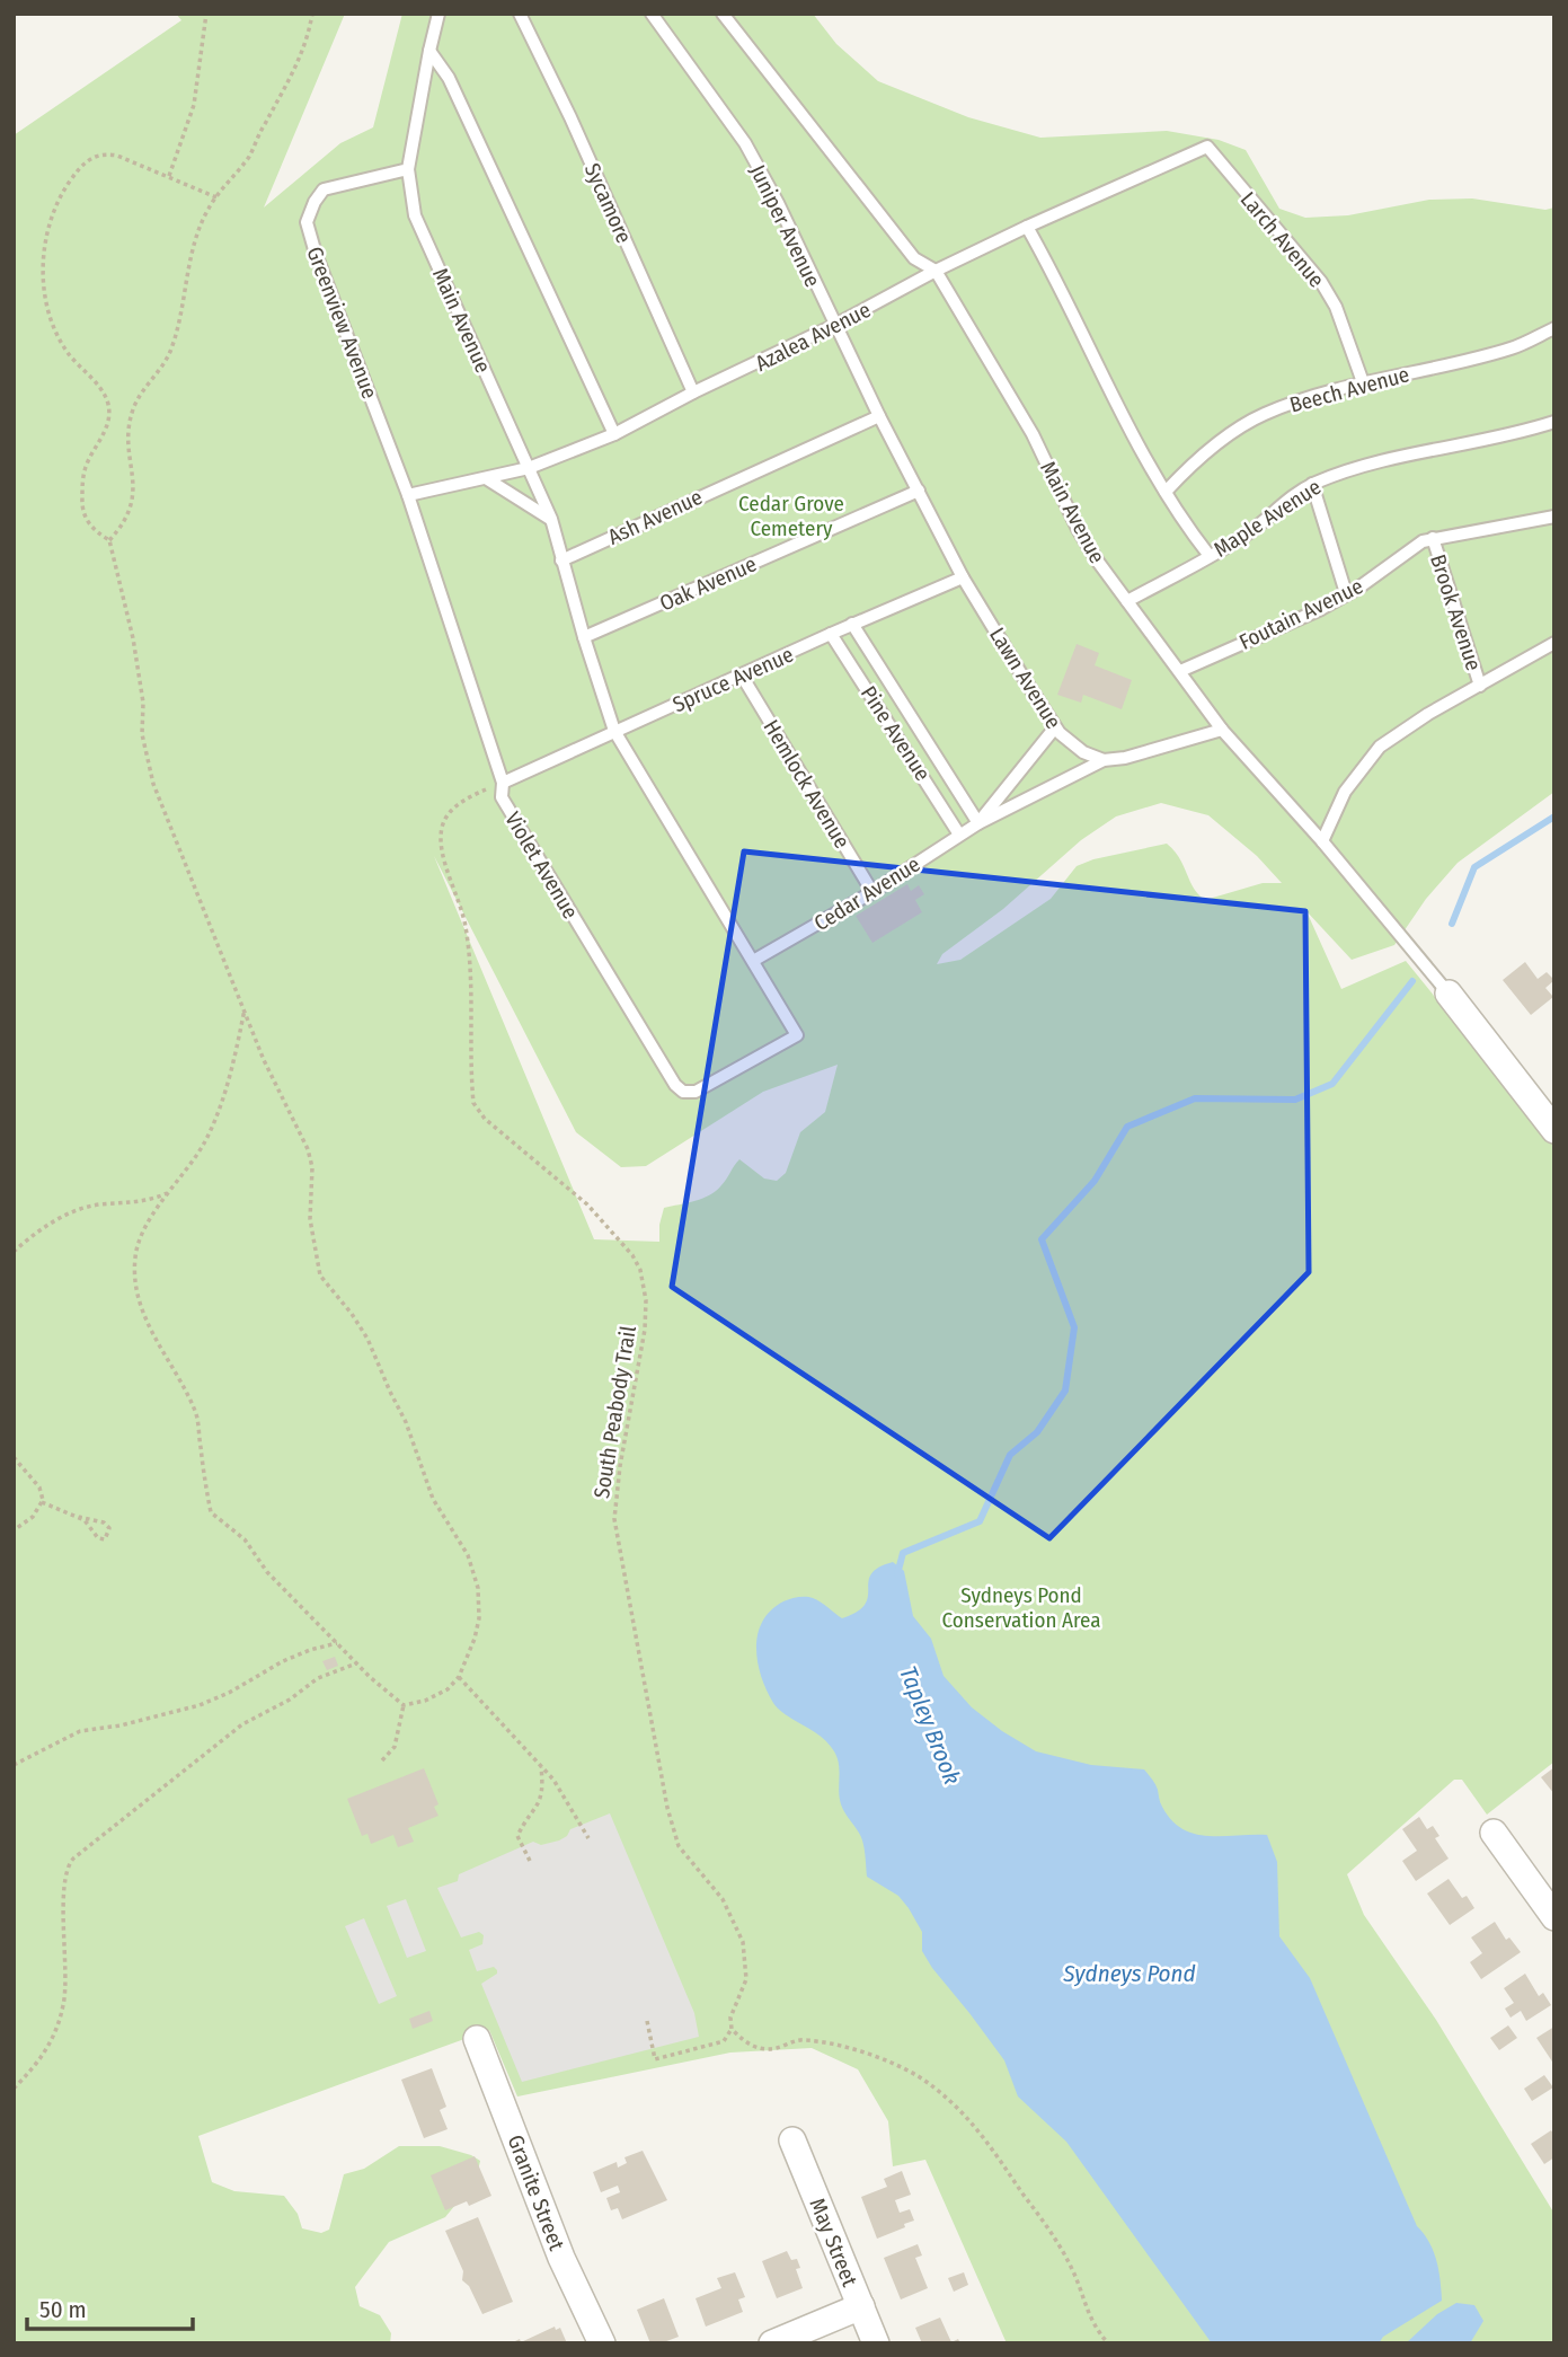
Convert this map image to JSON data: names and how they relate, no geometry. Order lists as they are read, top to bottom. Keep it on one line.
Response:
{"streets":{"street":["Granite Street","May Street"],"lane":["Sycamore","Juniper Avenue","Larch Avenue","Main Avenue","Greenview Avenue","Azalea Avenue","Beech Avenue","Ash Avenue","Maple Avenue","Oak Avenue","Brook Avenue","Foutain Avenue","Lawn Avenue","Spruce Avenue","Pine Avenue","Hemlock Avenue","Violet Avenue","Cedar Avenue"],"path":["South Peabody Trail"]},"crossings":[["Sycamore","Azalea Avenue"],["Juniper Avenue","Azalea Avenue"],["Juniper Avenue","Ash Avenue"],["Juniper Avenue","Oak Avenue"],["Juniper Avenue","Lawn Avenue"],["Juniper Avenue","Spruce Avenue"],["Larch Avenue","Azalea Avenue"],["Larch Avenue","Beech Avenue"],["Main Avenue","Greenview Avenue"],["Main Avenue","Azalea Avenue"],["Main Avenue","Ash Avenue"],["Main Avenue","Maple Avenue"],["Main Avenue","Oak Avenue"],["Main Avenue","Foutain Avenue"],["Main Avenue","Spruce Avenue"],["Main Avenue","Violet Avenue"],["Main Avenue","Cedar Avenue"],["Greenview Avenue","Azalea Avenue"],["Greenview Avenue","Violet Avenue"],["Azalea Avenue","Violet Avenue"],["Brook Avenue","Foutain Avenue"],["Lawn Avenue","Spruce Avenue"],["Lawn Avenue","Cedar Avenue"],["Spruce Avenue","Pine Avenue"],["Spruce Avenue","Hemlock Avenue"],["Spruce Avenue","Violet Avenue"],["Spruce Avenue","South Peabody Trail"],["Pine Avenue","Cedar Avenue"],["Hemlock Avenue","Cedar Avenue"],["Violet Avenue","South Peabody Trail"]],"water":["Tapley Brook","Sydneys Pond"],"parks":["Cedar Grove Cemetery","Sydneys Pond Conservation Area"],"scale_bar":"50 m"}
